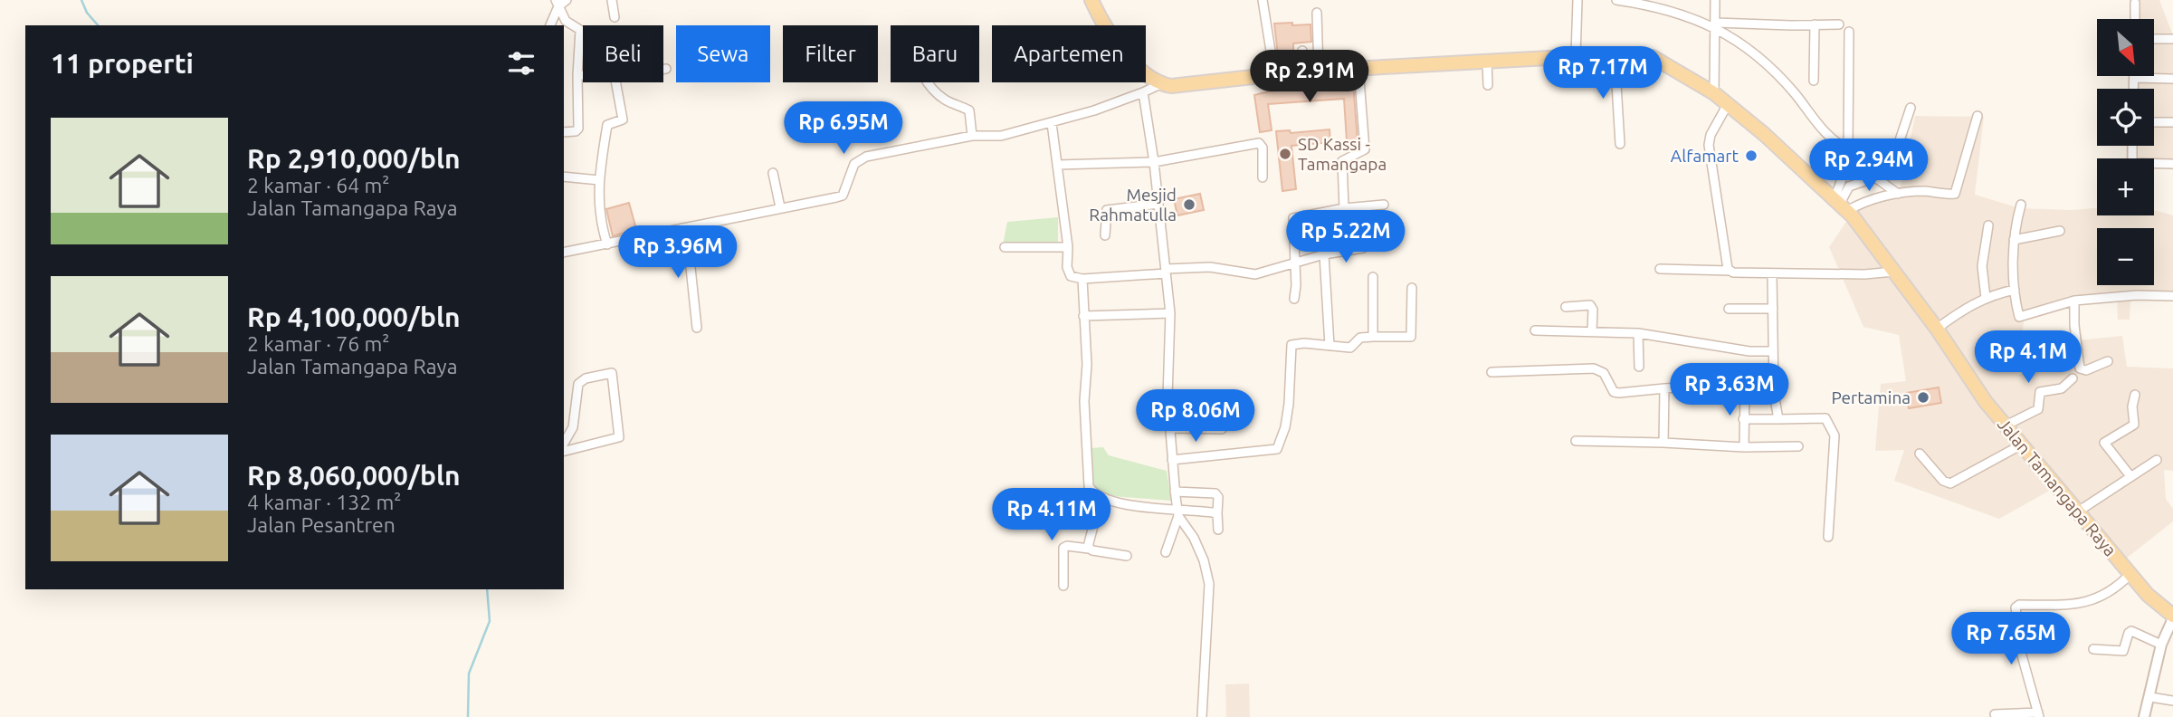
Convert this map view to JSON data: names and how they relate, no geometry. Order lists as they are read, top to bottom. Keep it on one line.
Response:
{"streets":{"main road":["Jalan Tamangapa Raya"]},"places":["SD Kassi - Tamangapa","Alfamart","Mesjid Rahmatulla","Pertamina"],"north":"bottom right","page":{"map_buttons":["+","−"],"chip":["Beli","Sewa","Filter","Baru","Apartemen"],"heading":"11 properti","price":["Rp 7.17M","Rp 2.91M","Rp 6.95M","Rp 2.94M","Rp 5.22M","Rp 3.96M","Rp 4.1M","Rp 3.63M","Rp 8.06M","Rp 4.11M","Rp 7.65M"],"list":[{"name":"Rp 2,910,000/bln","note":"2 kamar · 64 m² · Jalan Tamangapa Raya"},{"name":"Rp 4,100,000/bln","note":"2 kamar · 76 m² · Jalan Tamangapa Raya"},{"name":"Rp 8,060,000/bln","note":"4 kamar · 132 m² · Jalan Pesantren"}]}}
